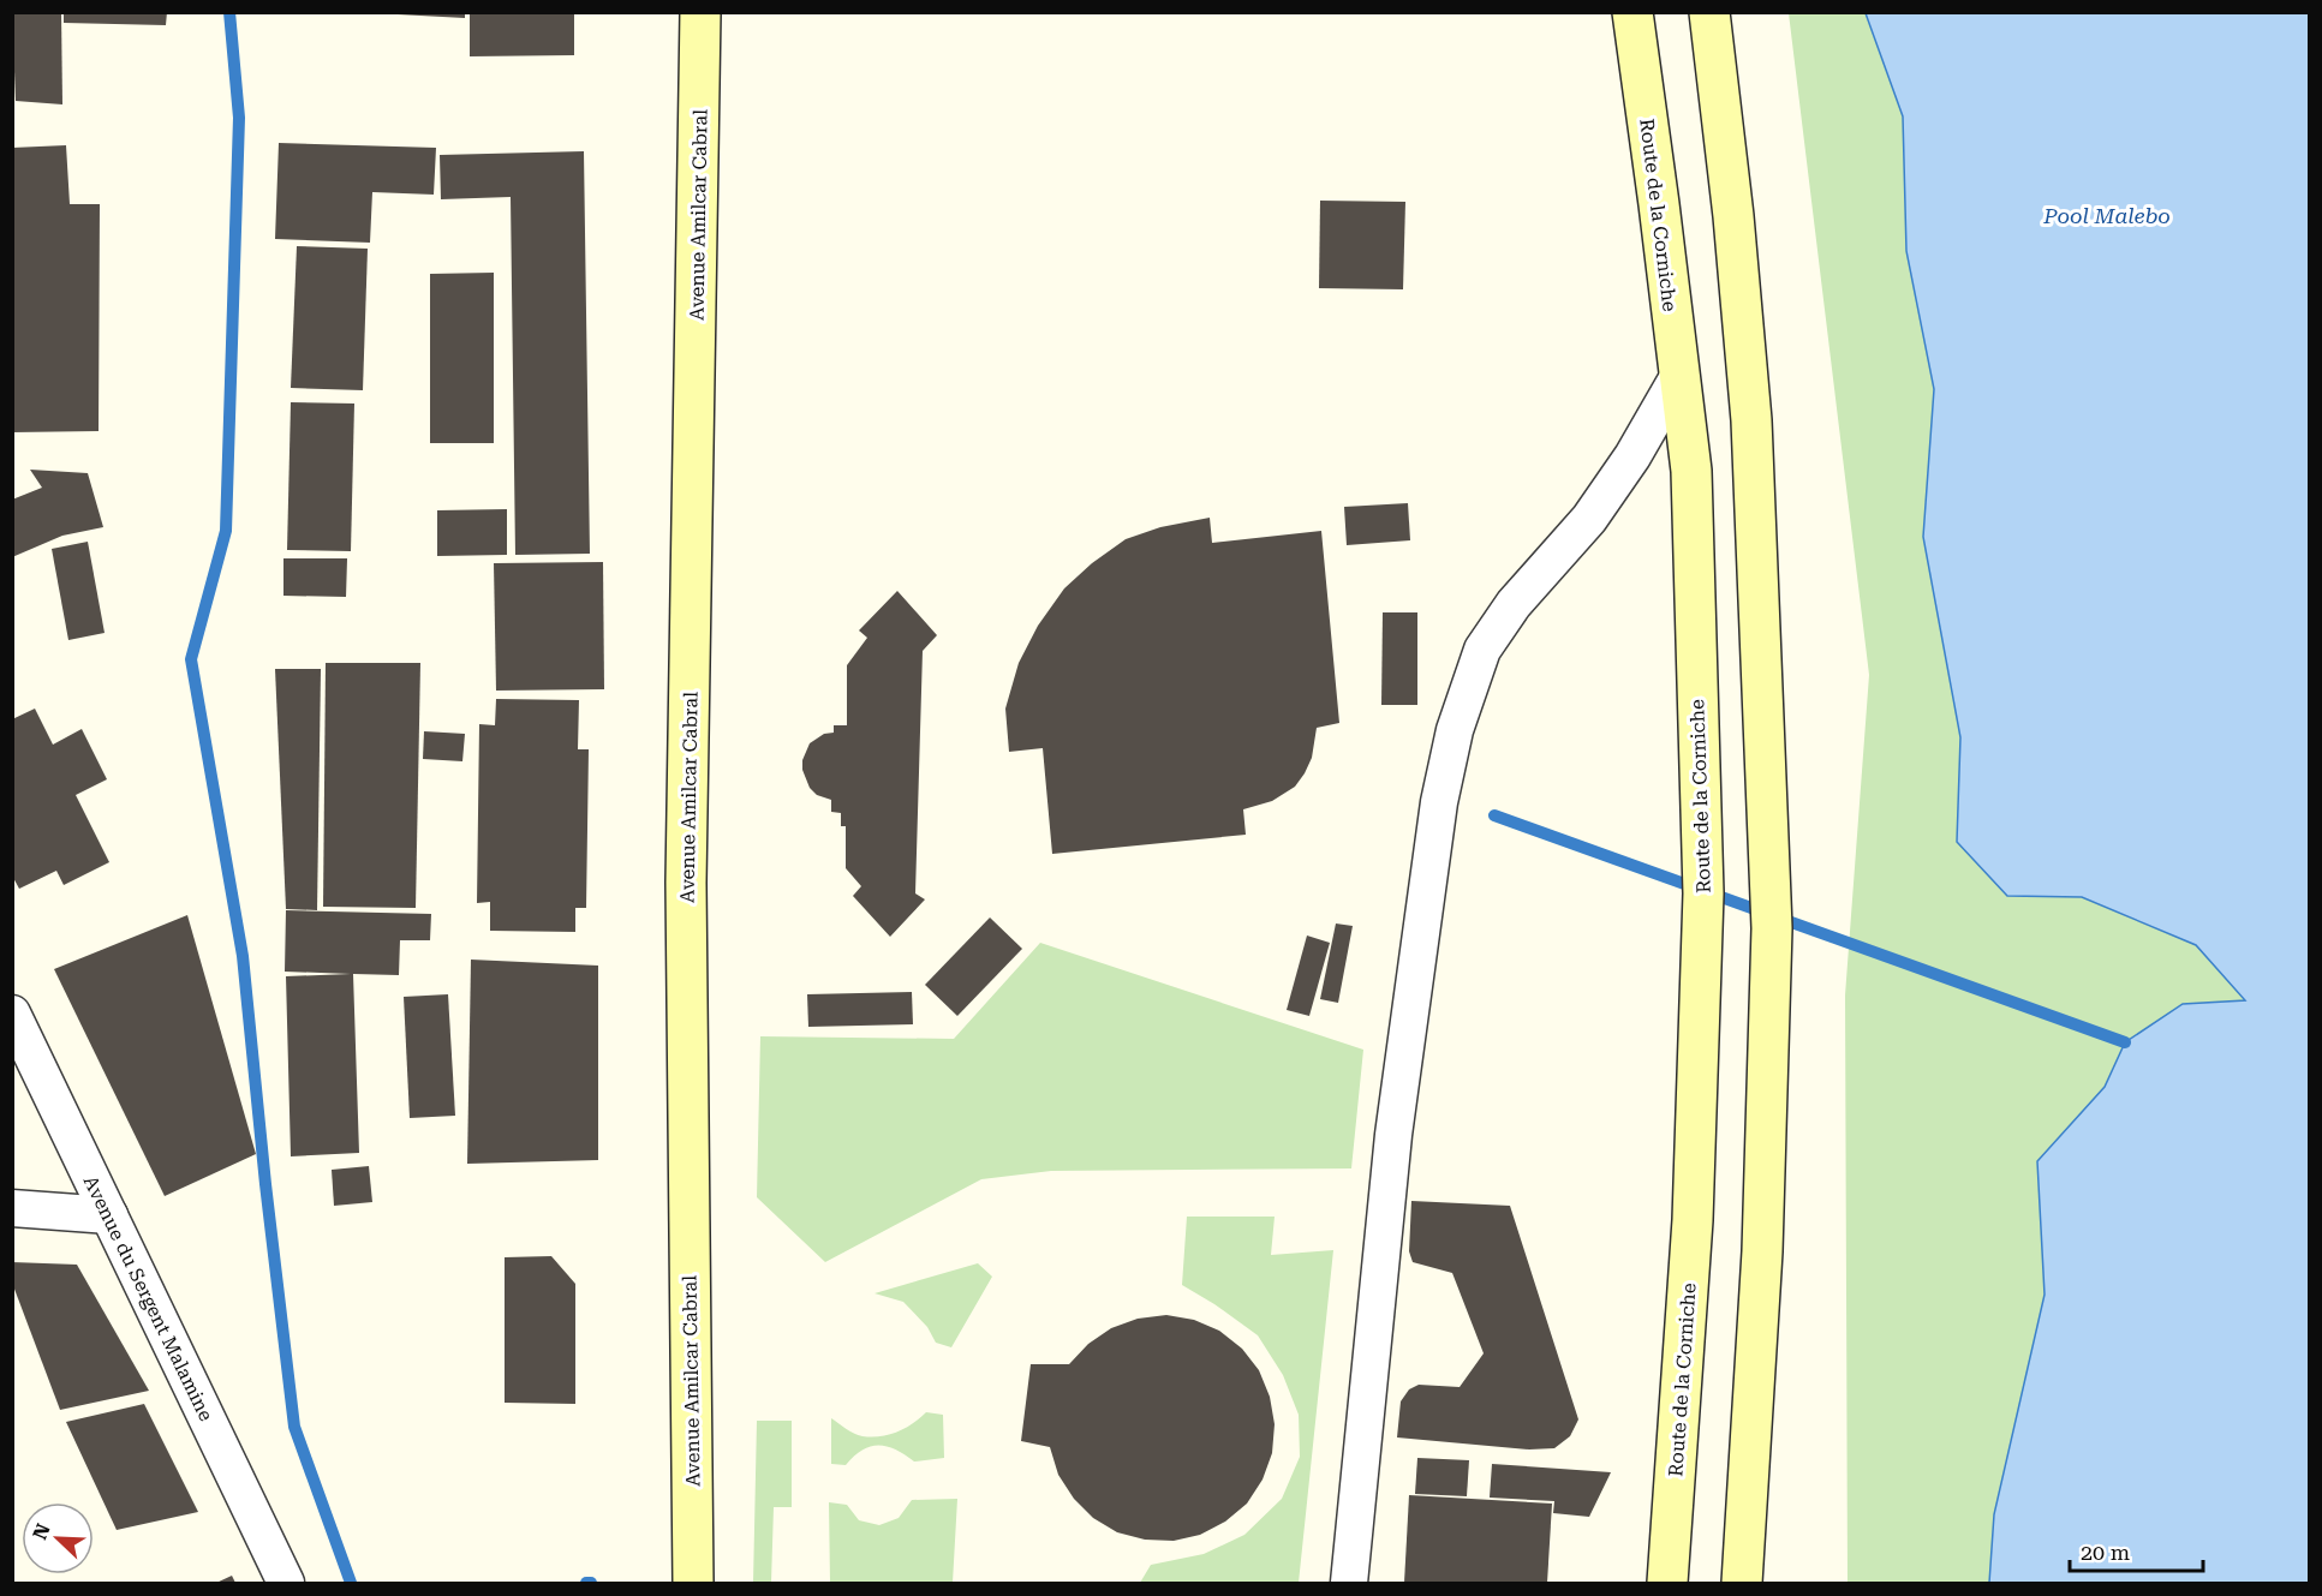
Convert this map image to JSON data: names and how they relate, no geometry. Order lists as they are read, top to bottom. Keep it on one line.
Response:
{"streets":{"main road":["Avenue Amilcar Cabral","Route de la Corniche"],"street":["Avenue du Sergent Malamine"]},"water":["Pool Malebo"],"scale_bar":"20 m","north":"top left"}
